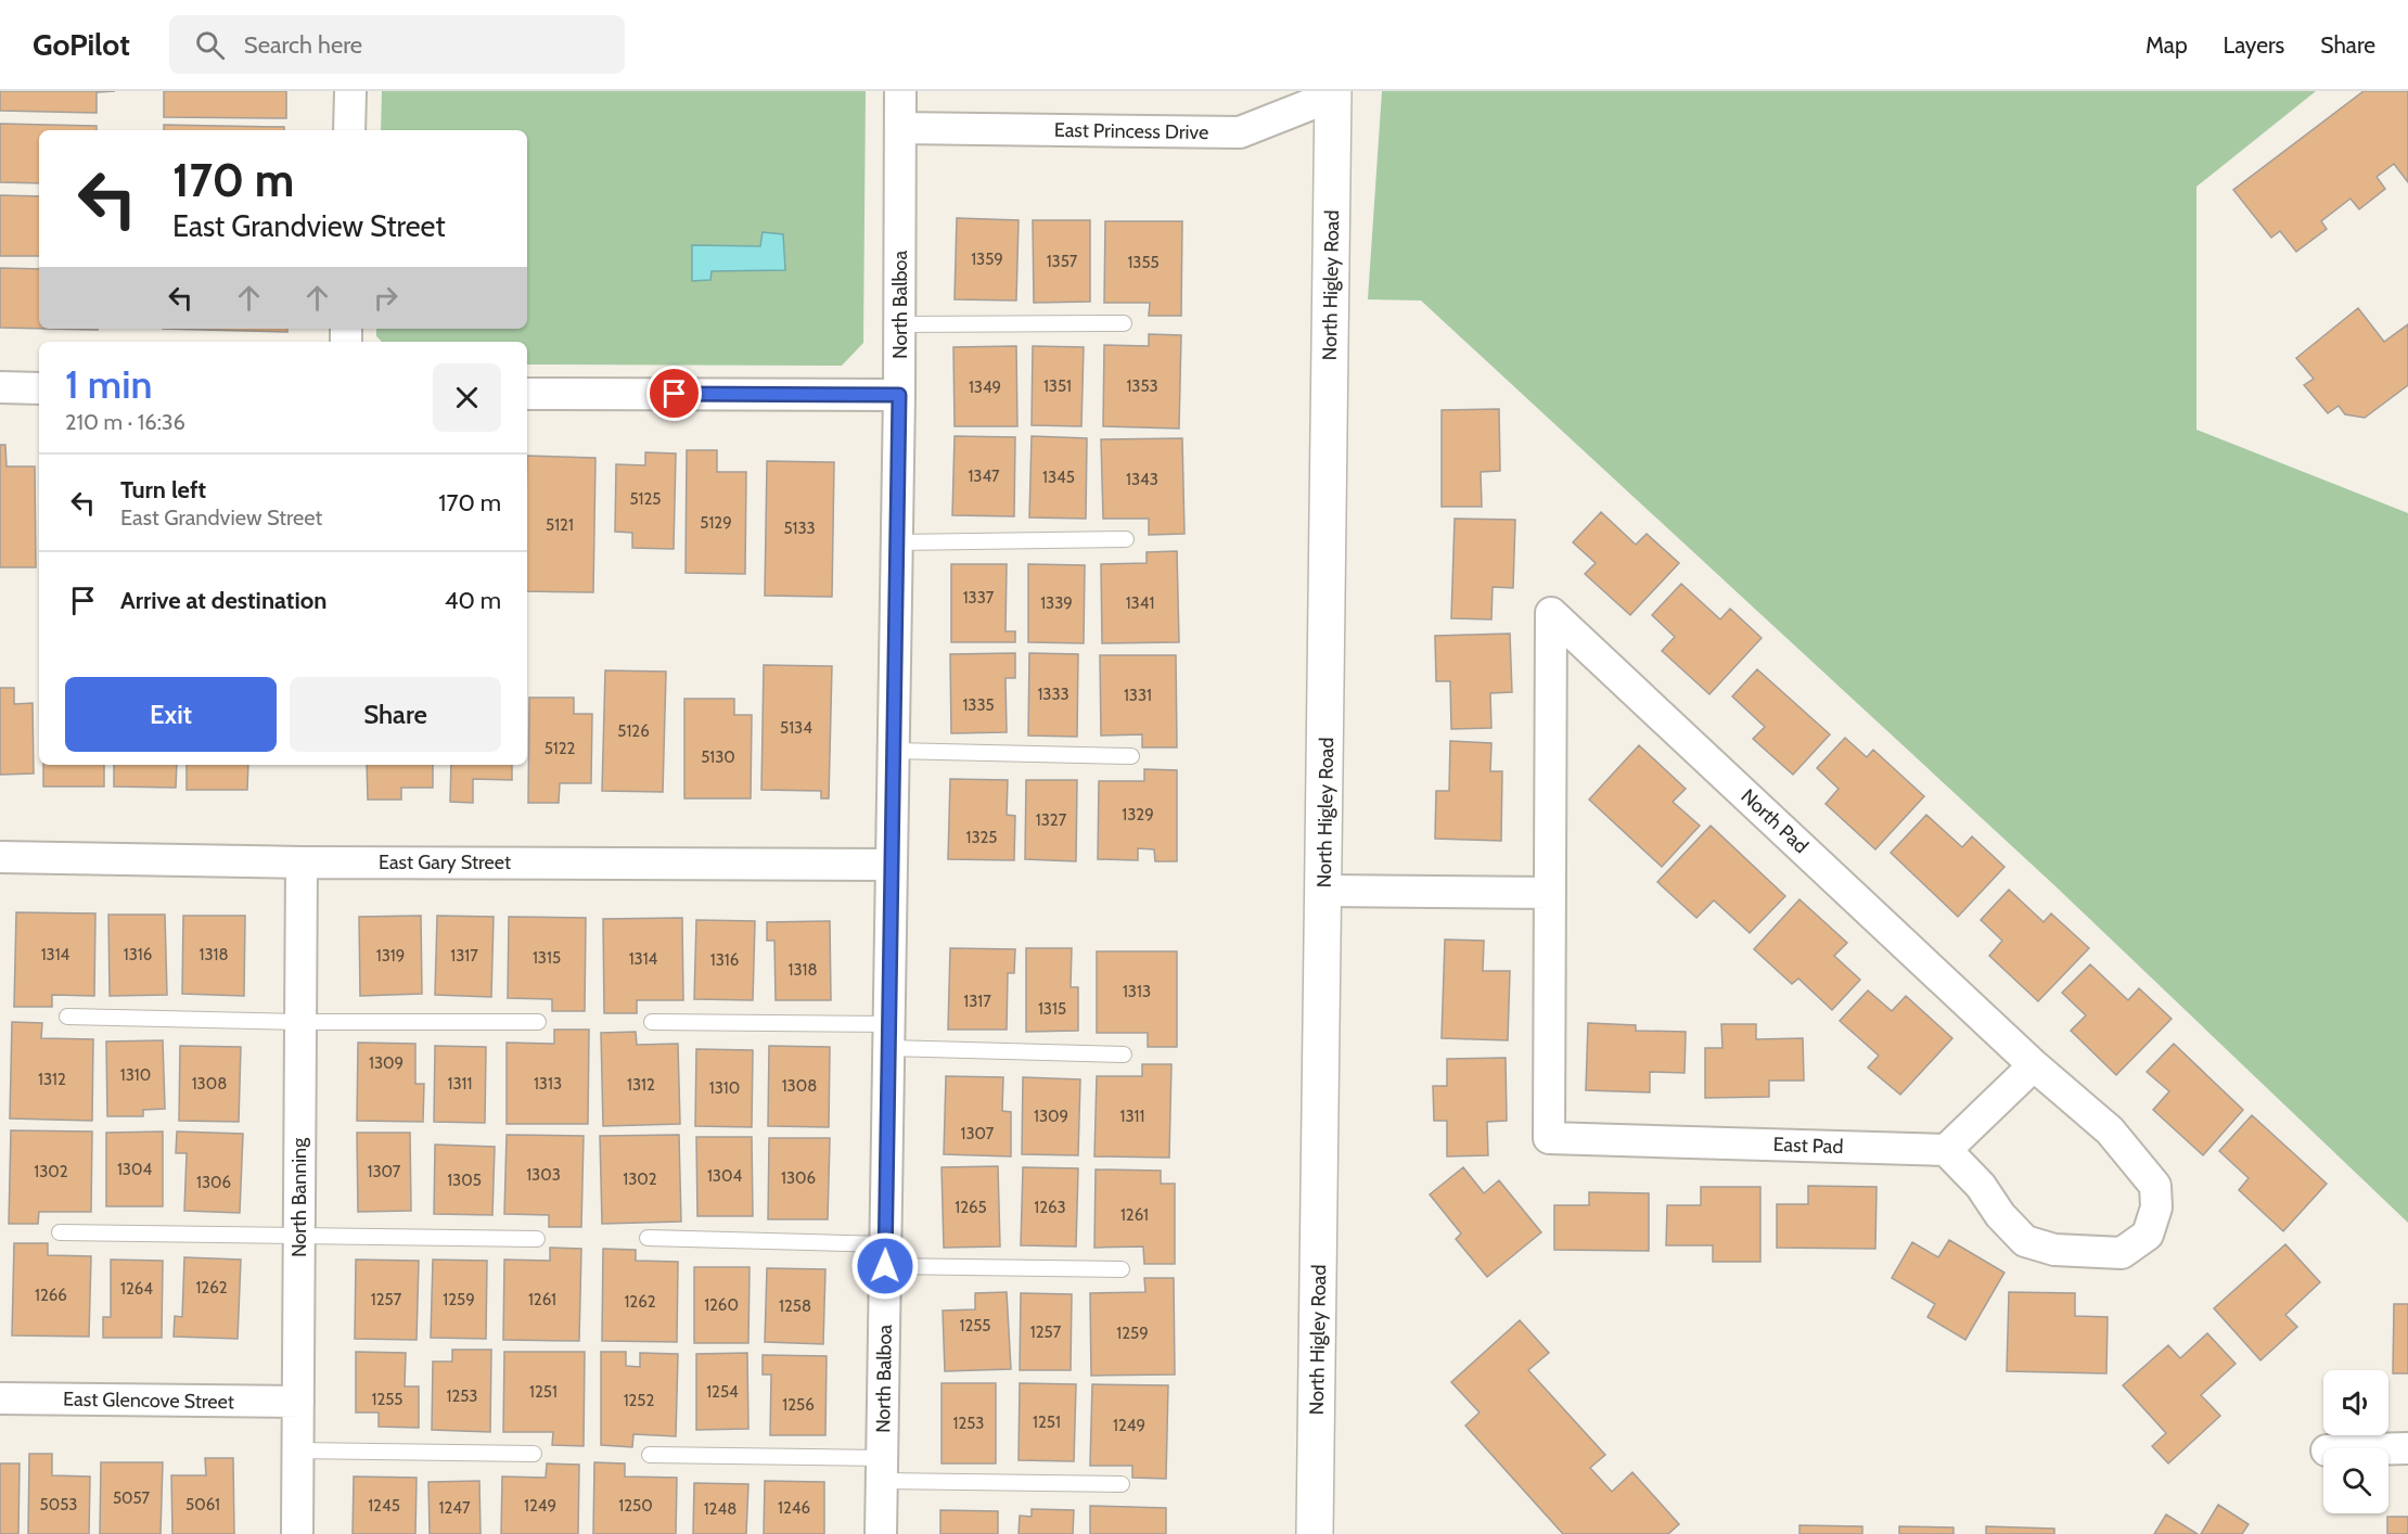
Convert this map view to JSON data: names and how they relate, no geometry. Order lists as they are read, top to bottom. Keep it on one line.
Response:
{"streets":{"main road":["North Higley Road"],"street":["East Princess Drive","North Balboa","North Pad","East Gary Street","East Pad","North Banning","East Glencove Street"]},"crossings":[["East Princess Drive","North Higley Road"],["East Princess Drive","North Balboa"],["North Balboa","East Gary Street"],["North Pad","East Pad"],["East Gary Street","North Banning"],["North Banning","East Glencove Street"]],"house_numbers":["1359","1357","1355","1351","1353","1349","1347","1345","1343","5125","5129","5121","5133","1337","1339","1341","1333","1331","1335","5134","5126","5122","5130","1329","1327","1325","1314","1316","1318","1319","1317","1315","1314","1316","1318","1313","1317","1315","1309","1310","1312","1308","1311","1313","1312","1308","1310","1309","1311","1307","1304","1302","1307","1303","1304","1306","1302","1305","1306","1265","1263","1261","1262","1264","1266","1257","1259","1261","1262","1260","1258","1255","1257","1259","1251","1254","1253","1255","1252","1256","1251","1253","1249","5057","5053","5061","1245","1249","1250","1247","1246","1248"],"page":{"header":"GoPilot","search":"Search here","nav":["Map","Layers","Share"],"turn":["170 m","East Grandview Street"],"heading":["1 min","210 m · 16:36"],"list":[{"name":"Turn left","note":"East Grandview Street","value":"170 m"},{"name":"Arrive at destination","value":"40 m"}],"buttons":["Exit","Share"]}}
